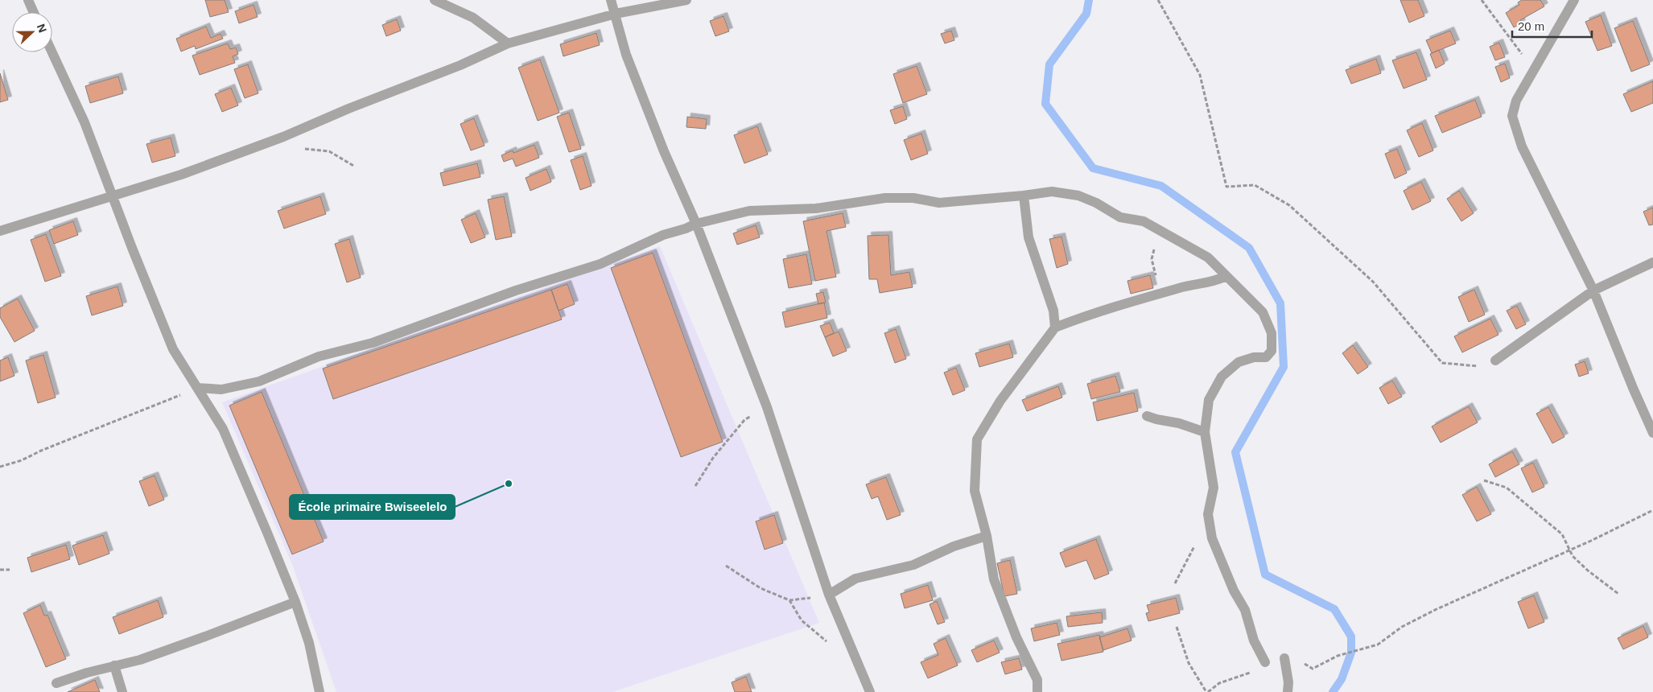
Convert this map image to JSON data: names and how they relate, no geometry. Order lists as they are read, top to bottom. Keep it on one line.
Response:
{"places":["École primaire Bwiseelelo"],"scale_bar":"20 m","north":"right"}
